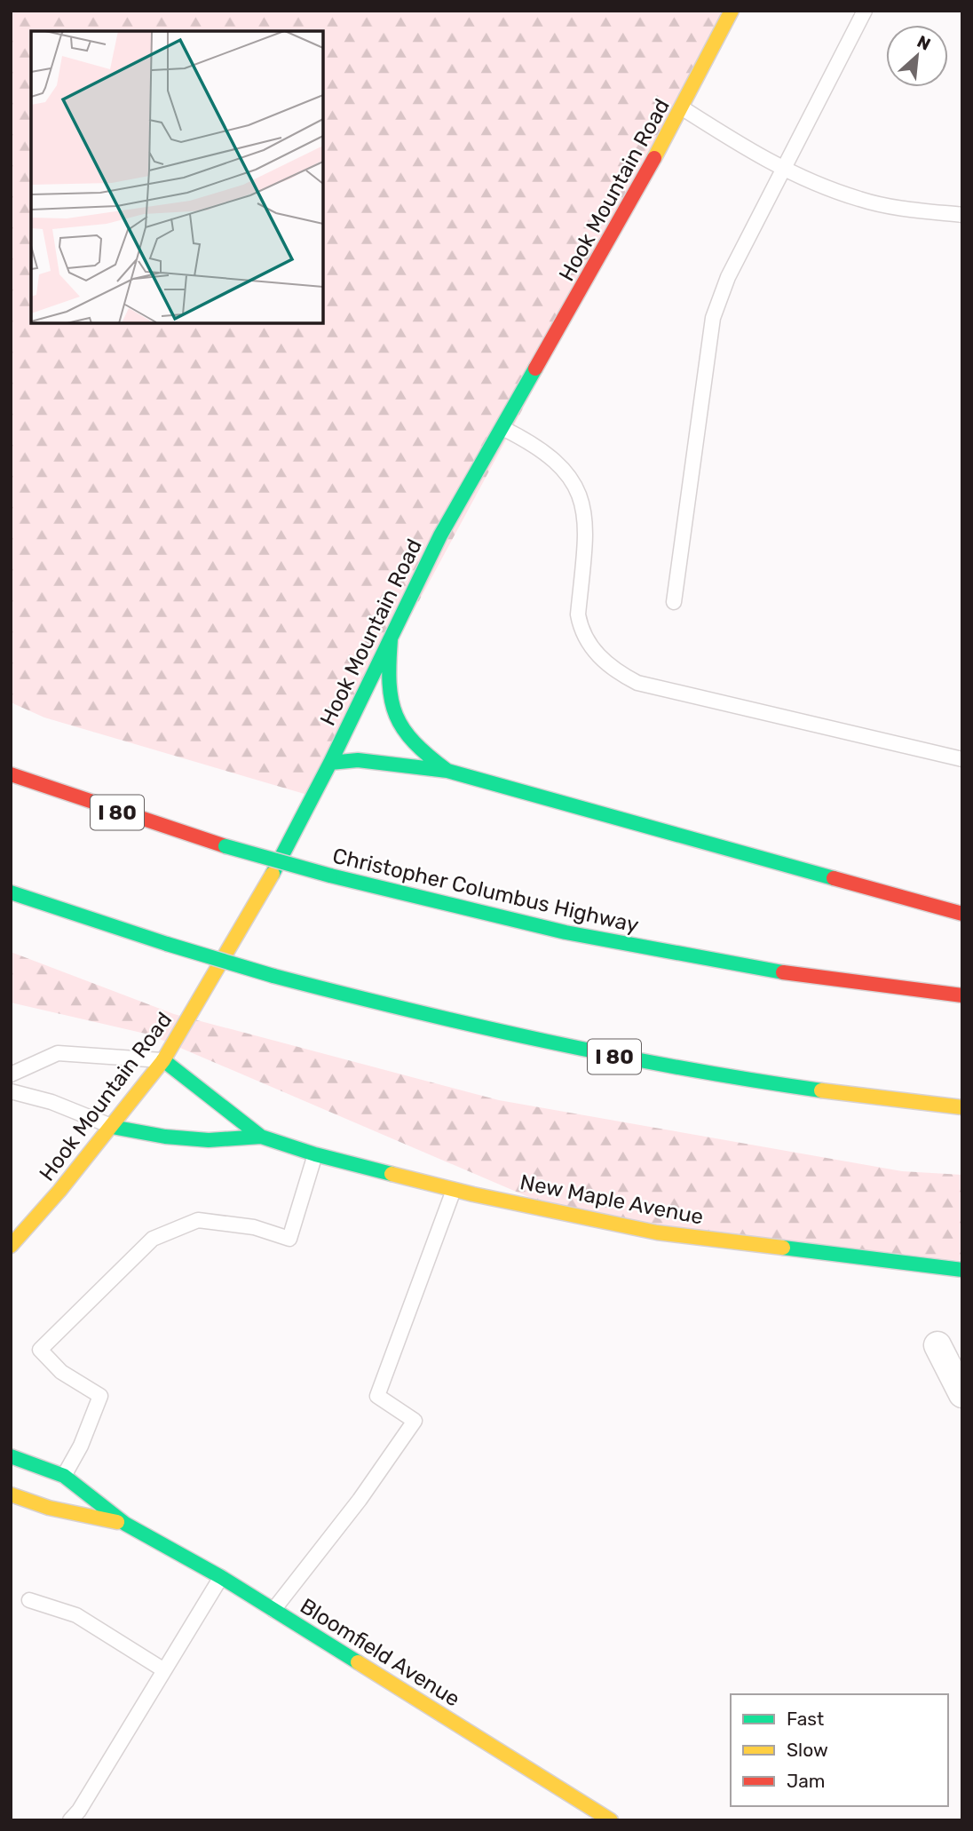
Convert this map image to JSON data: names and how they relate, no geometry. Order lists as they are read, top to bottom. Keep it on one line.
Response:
{"streets":{"main road":["Hook Mountain Road","I 80","Christopher Columbus Highway","New Maple Avenue","Bloomfield Avenue"]},"crossings":[["Hook Mountain Road","New Maple Avenue"]],"legend":["Fast","Slow","Jam"],"north":"top right"}
